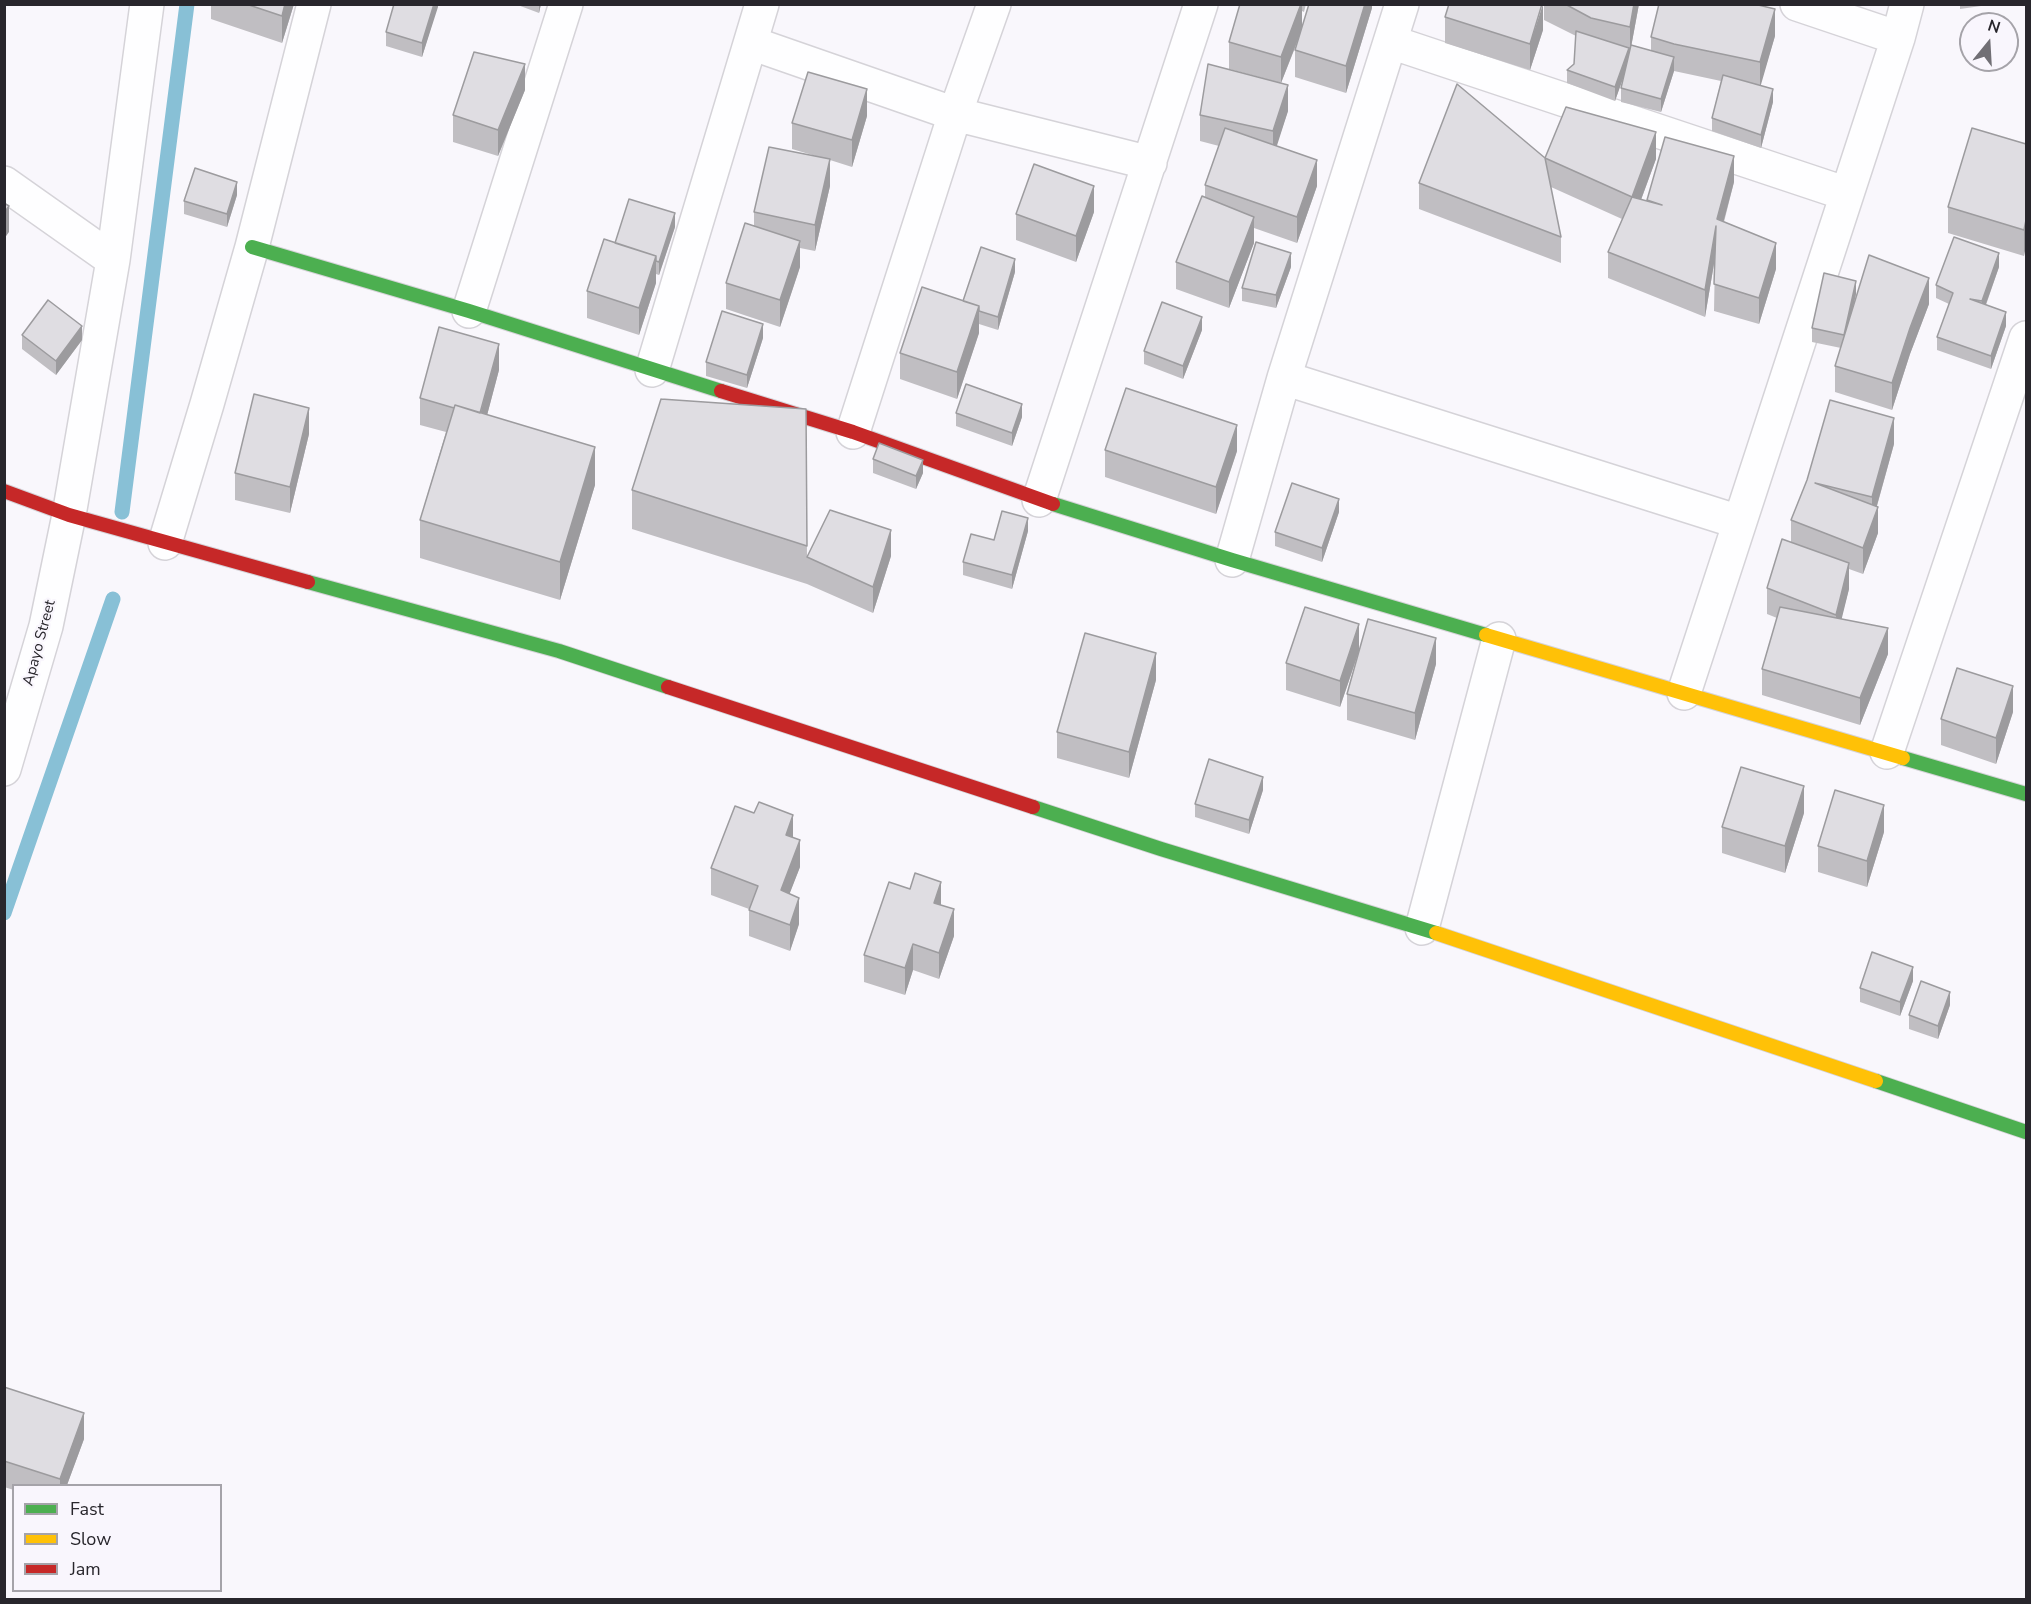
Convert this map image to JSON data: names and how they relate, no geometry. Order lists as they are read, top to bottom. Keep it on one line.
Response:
{"streets":{"street":["Apayo Street"]},"legend":["Fast","Slow","Jam"],"north":"top"}
